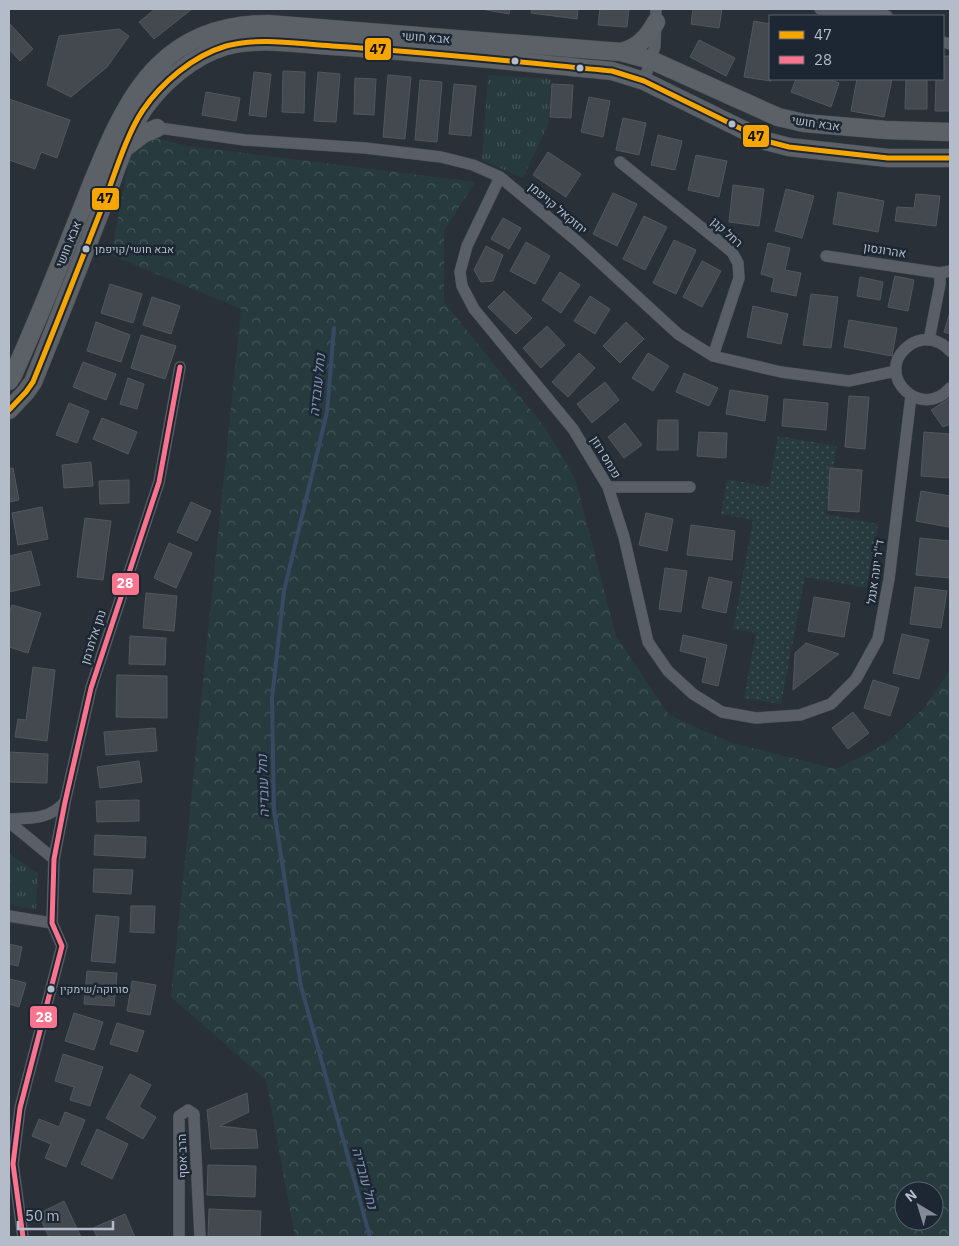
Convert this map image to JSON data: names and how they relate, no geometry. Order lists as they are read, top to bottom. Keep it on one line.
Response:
{"streets":{"main road":["אבא חושי"],"street":["יחזקאל קויפמן","רחל קגן","אהרונסון","פנחס רוזן","ד''ר יונה אנגל","נתן אלתרמן","הרב אסף"]},"crossings":[["אבא חושי","יחזקאל קויפמן"],["יחזקאל קויפמן","רחל קגן"],["יחזקאל קויפמן","פנחס רוזן"],["פנחס רוזן","ד''ר יונה אנגל"]],"water":["נחל עובדיה"],"places":["אבא חושי/קויפמן","סורוקה/שימקין"],"lines":["transit line 47","transit line 28"],"legend":["47","28"],"scale_bar":"50 m","north":"top left"}
